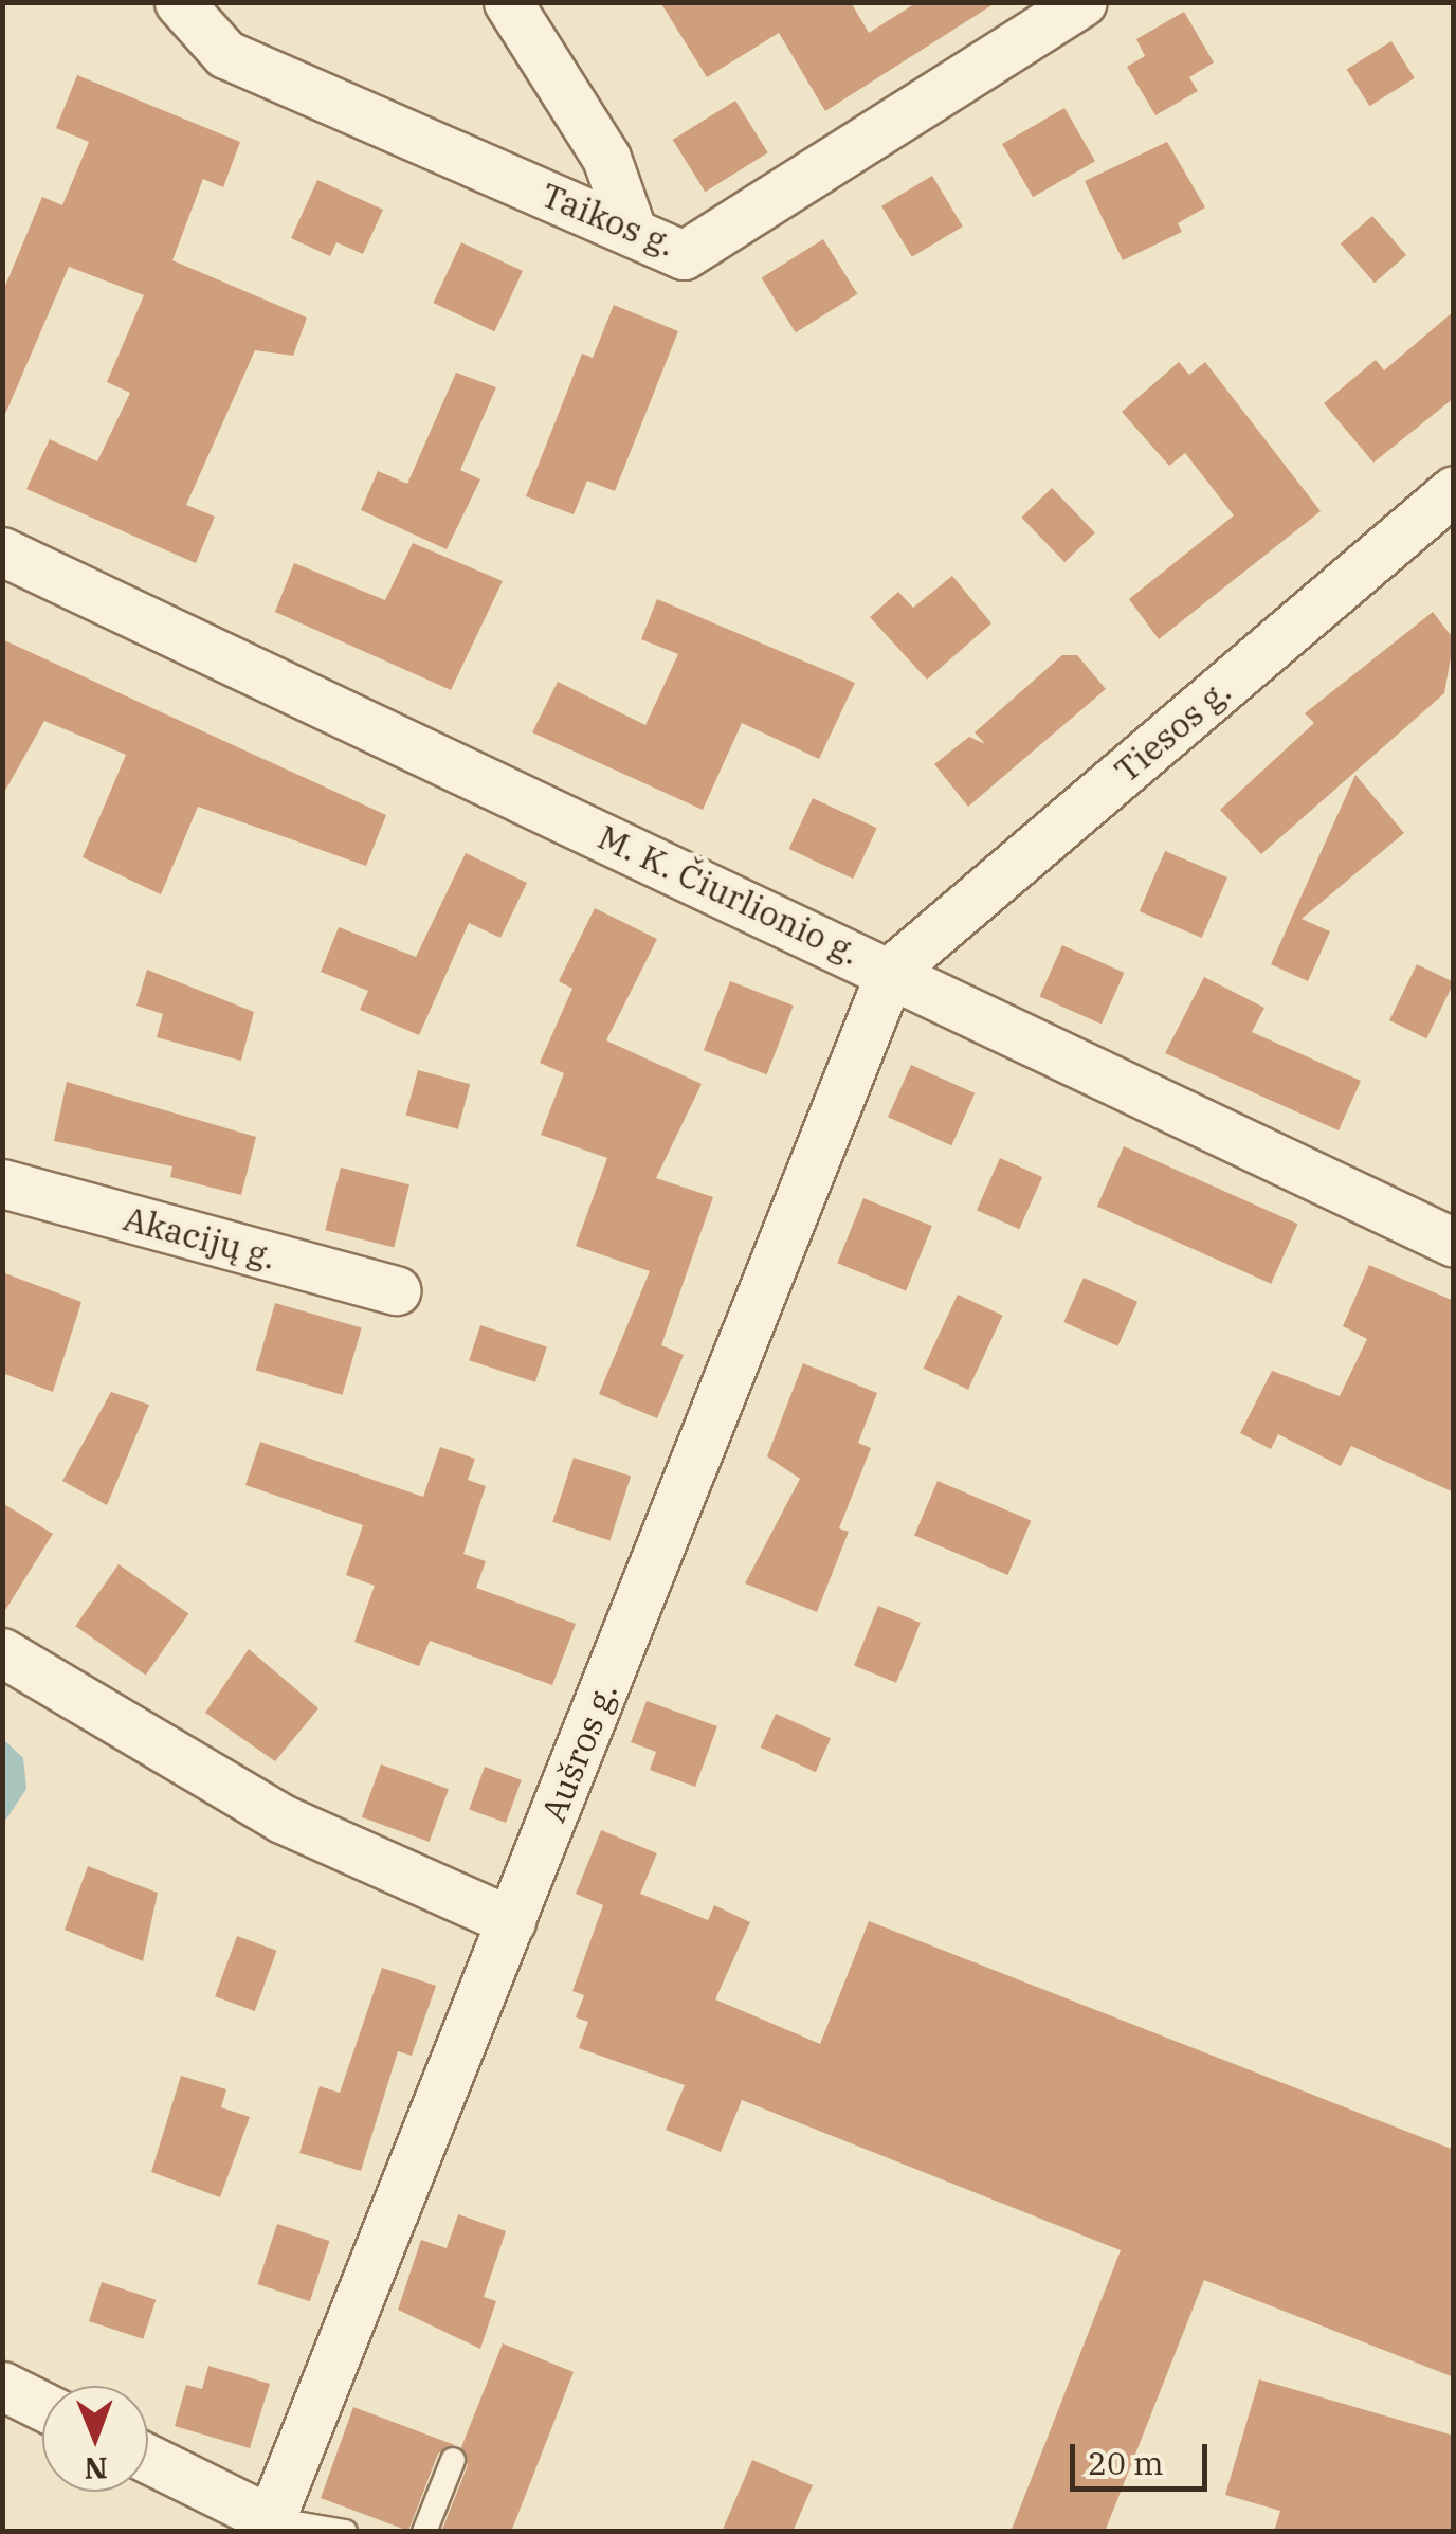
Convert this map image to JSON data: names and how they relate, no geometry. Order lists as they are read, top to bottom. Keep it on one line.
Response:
{"streets":{"street":["Taikos g.","Tiesos g.","M. K. Čiurlionio g.","Akacijų g.","Aušros g."]},"crossings":[["Tiesos g.","M. K. Čiurlionio g."],["Tiesos g.","Aušros g."],["M. K. Čiurlionio g.","Aušros g."]],"scale_bar":"20 m","north":"bottom"}
